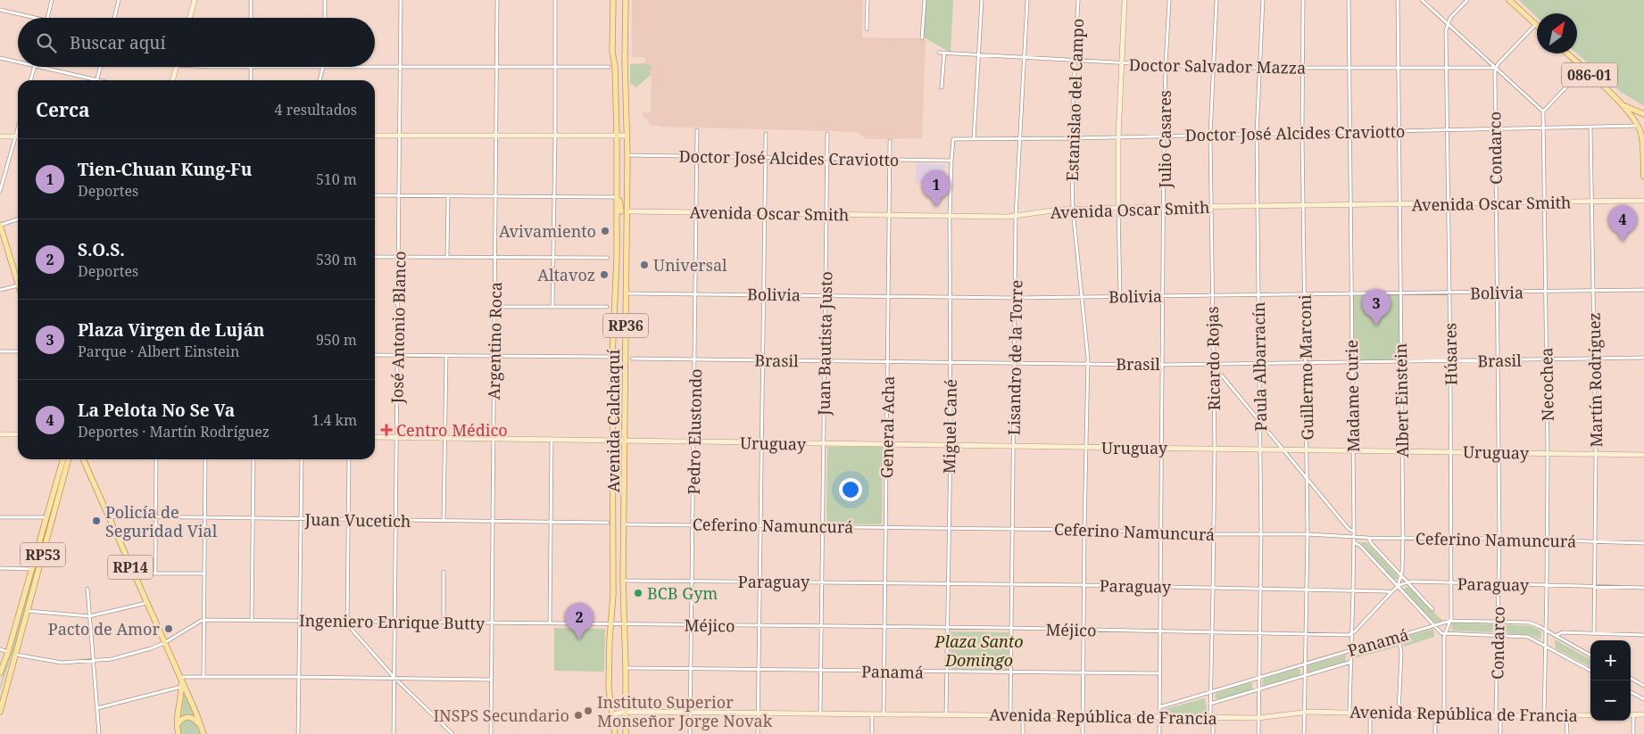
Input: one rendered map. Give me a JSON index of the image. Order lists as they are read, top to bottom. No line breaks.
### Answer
{"streets":{"main road":["086-01","Avenida Oscar Smith","RP36","Avenida Calchaquí","Uruguay","RP53","RP14","Avenida República de Francia"],"street":["Doctor Salvador Mazza","Estanislao del Campo","Doctor José Alcides Craviotto","Julio Casares","Condarco","Bolivia","José Antonio Blanco","Argentino Roca","Juan Bautista Justo","Húsares","Lisandro de la Torre","Ricardo Rojas","Brasil","Paula Albarracín","Guillermo Marconi","Martín Rodríguez","Necochea","Madame Curie","Albert Einstein","Miguel Cané","General Acha","Pedro Elustondo","Juan Vucetich","Ceferino Namuncurá","Paraguay","Ingeniero Enrique Butty","Méjico","Panamá"]},"crossings":[["Doctor Salvador Mazza","Estanislao del Campo"],["Doctor Salvador Mazza","Julio Casares"],["Doctor Salvador Mazza","Condarco"],["Doctor Salvador Mazza","Húsares"],["Doctor Salvador Mazza","Lisandro de la Torre"],["Doctor Salvador Mazza","Ricardo Rojas"],["Doctor Salvador Mazza","Paula Albarracín"],["Doctor Salvador Mazza","Guillermo Marconi"],["Doctor Salvador Mazza","Madame Curie"],["Doctor Salvador Mazza","Albert Einstein"],["086-01","Doctor José Alcides Craviotto"],["Estanislao del Campo","Doctor José Alcides Craviotto"],["Estanislao del Campo","Avenida Oscar Smith"],["Estanislao del Campo","Bolivia"],["Estanislao del Campo","Brasil"],["Estanislao del Campo","Uruguay"],["Estanislao del Campo","Ceferino Namuncurá"],["Estanislao del Campo","Paraguay"],["Estanislao del Campo","Méjico"],["Estanislao del Campo","Panamá"],["Estanislao del Campo","Avenida República de Francia"],["Doctor José Alcides Craviotto","Julio Casares"],["Doctor José Alcides Craviotto","Condarco"],["Doctor José Alcides Craviotto","Juan Bautista Justo"],["Doctor José Alcides Craviotto","Húsares"],["Doctor José Alcides Craviotto","Lisandro de la Torre"],["Doctor José Alcides Craviotto","Ricardo Rojas"],["Doctor José Alcides Craviotto","Paula Albarracín"],["Doctor José Alcides Craviotto","Guillermo Marconi"],["Doctor José Alcides Craviotto","Martín Rodríguez"],["Doctor José Alcides Craviotto","Necochea"],["Doctor José Alcides Craviotto","Madame Curie"],["Doctor José Alcides Craviotto","Albert Einstein"],["Doctor José Alcides Craviotto","Avenida Calchaquí"],["Doctor José Alcides Craviotto","Miguel Cané"],["Doctor José Alcides Craviotto","General Acha"],["Doctor José Alcides Craviotto","Pedro Elustondo"],["Julio Casares","Avenida Oscar Smith"],["Julio Casares","Bolivia"],["Julio Casares","Brasil"],["Julio Casares","Uruguay"],["Julio Casares","Ceferino Namuncurá"],["Julio Casares","Paraguay"],["Julio Casares","Méjico"],["Julio Casares","Panamá"],["Julio Casares","Avenida República de Francia"],["Condarco","Avenida Oscar Smith"],["Condarco","Bolivia"],["Condarco","Brasil"],["Condarco","Uruguay"],["Condarco","Ceferino Namuncurá"],["Condarco","Paraguay"],["Condarco","Panamá"],["Condarco","Avenida República de Francia"],["Avenida Oscar Smith","Juan Bautista Justo"],["Avenida Oscar Smith","Húsares"],["Avenida Oscar Smith","Lisandro de la Torre"],["Avenida Oscar Smith","Ricardo Rojas"],["Avenida Oscar Smith","Paula Albarracín"],["Avenida Oscar Smith","Guillermo Marconi"],["Avenida Oscar Smith","Martín Rodríguez"],["Avenida Oscar Smith","Necochea"],["Avenida Oscar Smith","Madame Curie"],["Avenida Oscar Smith","Albert Einstein"],["Avenida Oscar Smith","Avenida Calchaquí"],["Avenida Oscar Smith","Miguel Cané"],["Avenida Oscar Smith","General Acha"],["Avenida Oscar Smith","Pedro Elustondo"],["Bolivia","Juan Bautista Justo"],["Bolivia","Húsares"],["Bolivia","Lisandro de la Torre"],["Bolivia","Ricardo Rojas"],["Bolivia","Paula Albarracín"],["Bolivia","Guillermo Marconi"],["Bolivia","Martín Rodríguez"],["Bolivia","Necochea"],["Bolivia","Madame Curie"],["Bolivia","Albert Einstein"],["Bolivia","Avenida Calchaquí"],["Bolivia","Miguel Cané"],["Bolivia","General Acha"],["Bolivia","Pedro Elustondo"],["José Antonio Blanco","Uruguay"],["José Antonio Blanco","Juan Vucetich"],["José Antonio Blanco","Ingeniero Enrique Butty"],["Argentino Roca","Uruguay"],["Argentino Roca","Juan Vucetich"],["Argentino Roca","Ingeniero Enrique Butty"],["Juan Bautista Justo","Brasil"],["Juan Bautista Justo","Uruguay"],["Juan Bautista Justo","Ceferino Namuncurá"],["Juan Bautista Justo","Paraguay"],["Juan Bautista Justo","Méjico"],["Juan Bautista Justo","Panamá"],["Juan Bautista Justo","Avenida República de Francia"],["Húsares","Brasil"],["Húsares","Uruguay"],["Húsares","Ceferino Namuncurá"],["Húsares","Paraguay"],["Húsares","Panamá"],["Húsares","Avenida República de Francia"],["Lisandro de la Torre","Brasil"],["Lisandro de la Torre","Uruguay"],["Lisandro de la Torre","Ceferino Namuncurá"],["Lisandro de la Torre","Paraguay"],["Lisandro de la Torre","Méjico"],["Lisandro de la Torre","Panamá"],["Lisandro de la Torre","Avenida República de Francia"],["Ricardo Rojas","Brasil"],["Ricardo Rojas","Uruguay"],["Ricardo Rojas","Ceferino Namuncurá"],["Ricardo Rojas","Paraguay"],["Ricardo Rojas","Méjico"],["Ricardo Rojas","Panamá"],["Ricardo Rojas","Avenida República de Francia"],["Brasil","Paula Albarracín"],["Brasil","Guillermo Marconi"],["Brasil","Martín Rodríguez"],["Brasil","Necochea"],["Brasil","Madame Curie"],["Brasil","Albert Einstein"],["Brasil","Miguel Cané"],["Brasil","General Acha"],["Brasil","Pedro Elustondo"],["Paula Albarracín","Uruguay"],["Paula Albarracín","Ceferino Namuncurá"],["Paula Albarracín","Paraguay"],["Paula Albarracín","Méjico"],["Paula Albarracín","Panamá"],["Paula Albarracín","Avenida República de Francia"],["Guillermo Marconi","Uruguay"],["Guillermo Marconi","Ceferino Namuncurá"],["Guillermo Marconi","Paraguay"],["Guillermo Marconi","Méjico"],["Guillermo Marconi","Panamá"],["Guillermo Marconi","Avenida República de Francia"],["Martín Rodríguez","Uruguay"],["Martín Rodríguez","Ceferino Namuncurá"],["Martín Rodríguez","Paraguay"],["Necochea","Uruguay"],["Necochea","Ceferino Namuncurá"],["Necochea","Paraguay"],["Necochea","Panamá"],["Necochea","Avenida República de Francia"],["Madame Curie","Uruguay"],["Madame Curie","Ceferino Namuncurá"],["Madame Curie","Paraguay"],["Madame Curie","Méjico"],["Madame Curie","Panamá"],["Madame Curie","Avenida República de Francia"],["Albert Einstein","Uruguay"],["Albert Einstein","Ceferino Namuncurá"],["Albert Einstein","Paraguay"],["Avenida Calchaquí","Uruguay"],["Avenida Calchaquí","Ceferino Namuncurá"],["Avenida Calchaquí","Paraguay"],["Avenida Calchaquí","Ingeniero Enrique Butty"],["Avenida Calchaquí","Méjico"],["Avenida Calchaquí","Panamá"],["Avenida Calchaquí","Avenida República de Francia"],["Miguel Cané","Uruguay"],["Miguel Cané","Ceferino Namuncurá"],["Miguel Cané","Paraguay"],["Miguel Cané","Méjico"],["Miguel Cané","Panamá"],["Miguel Cané","Avenida República de Francia"],["General Acha","Uruguay"],["General Acha","Ceferino Namuncurá"],["General Acha","Paraguay"],["General Acha","Méjico"],["General Acha","Panamá"],["General Acha","Avenida República de Francia"],["Pedro Elustondo","Uruguay"],["Pedro Elustondo","Ceferino Namuncurá"],["Pedro Elustondo","Paraguay"],["Pedro Elustondo","Méjico"],["Pedro Elustondo","Panamá"],["Pedro Elustondo","Avenida República de Francia"],["Juan Vucetich","RP14"],["Ingeniero Enrique Butty","Méjico"]],"parks":["Plaza Santo Domingo"],"places":{"other":["Avivamiento","Universal","Altavoz","Policía de Seguridad Vial","BCB Gym","Pacto de Amor","Instituto Superior Monseñor Jorge Novak","INSPS Secundario"],"health":["Centro Médico"]},"north":"top right","page":{"search":"Buscar aquí","heading":["Cerca","4 resultados"],"list":[{"mark":"1","name":"Tien-Chuan Kung-Fu","note":"Deportes","value":"510 m"},{"mark":"2","name":"S.O.S.","note":"Deportes","value":"530 m"},{"mark":"3","name":"Plaza Virgen de Luján","note":"Parque · Albert Einstein","value":"950 m"},{"mark":"4","name":"La Pelota No Se Va","note":"Deportes · Martín Rodríguez","value":"1.4 km"}],"pins":["1","4","3","2"],"map_buttons":["+","−"]}}
